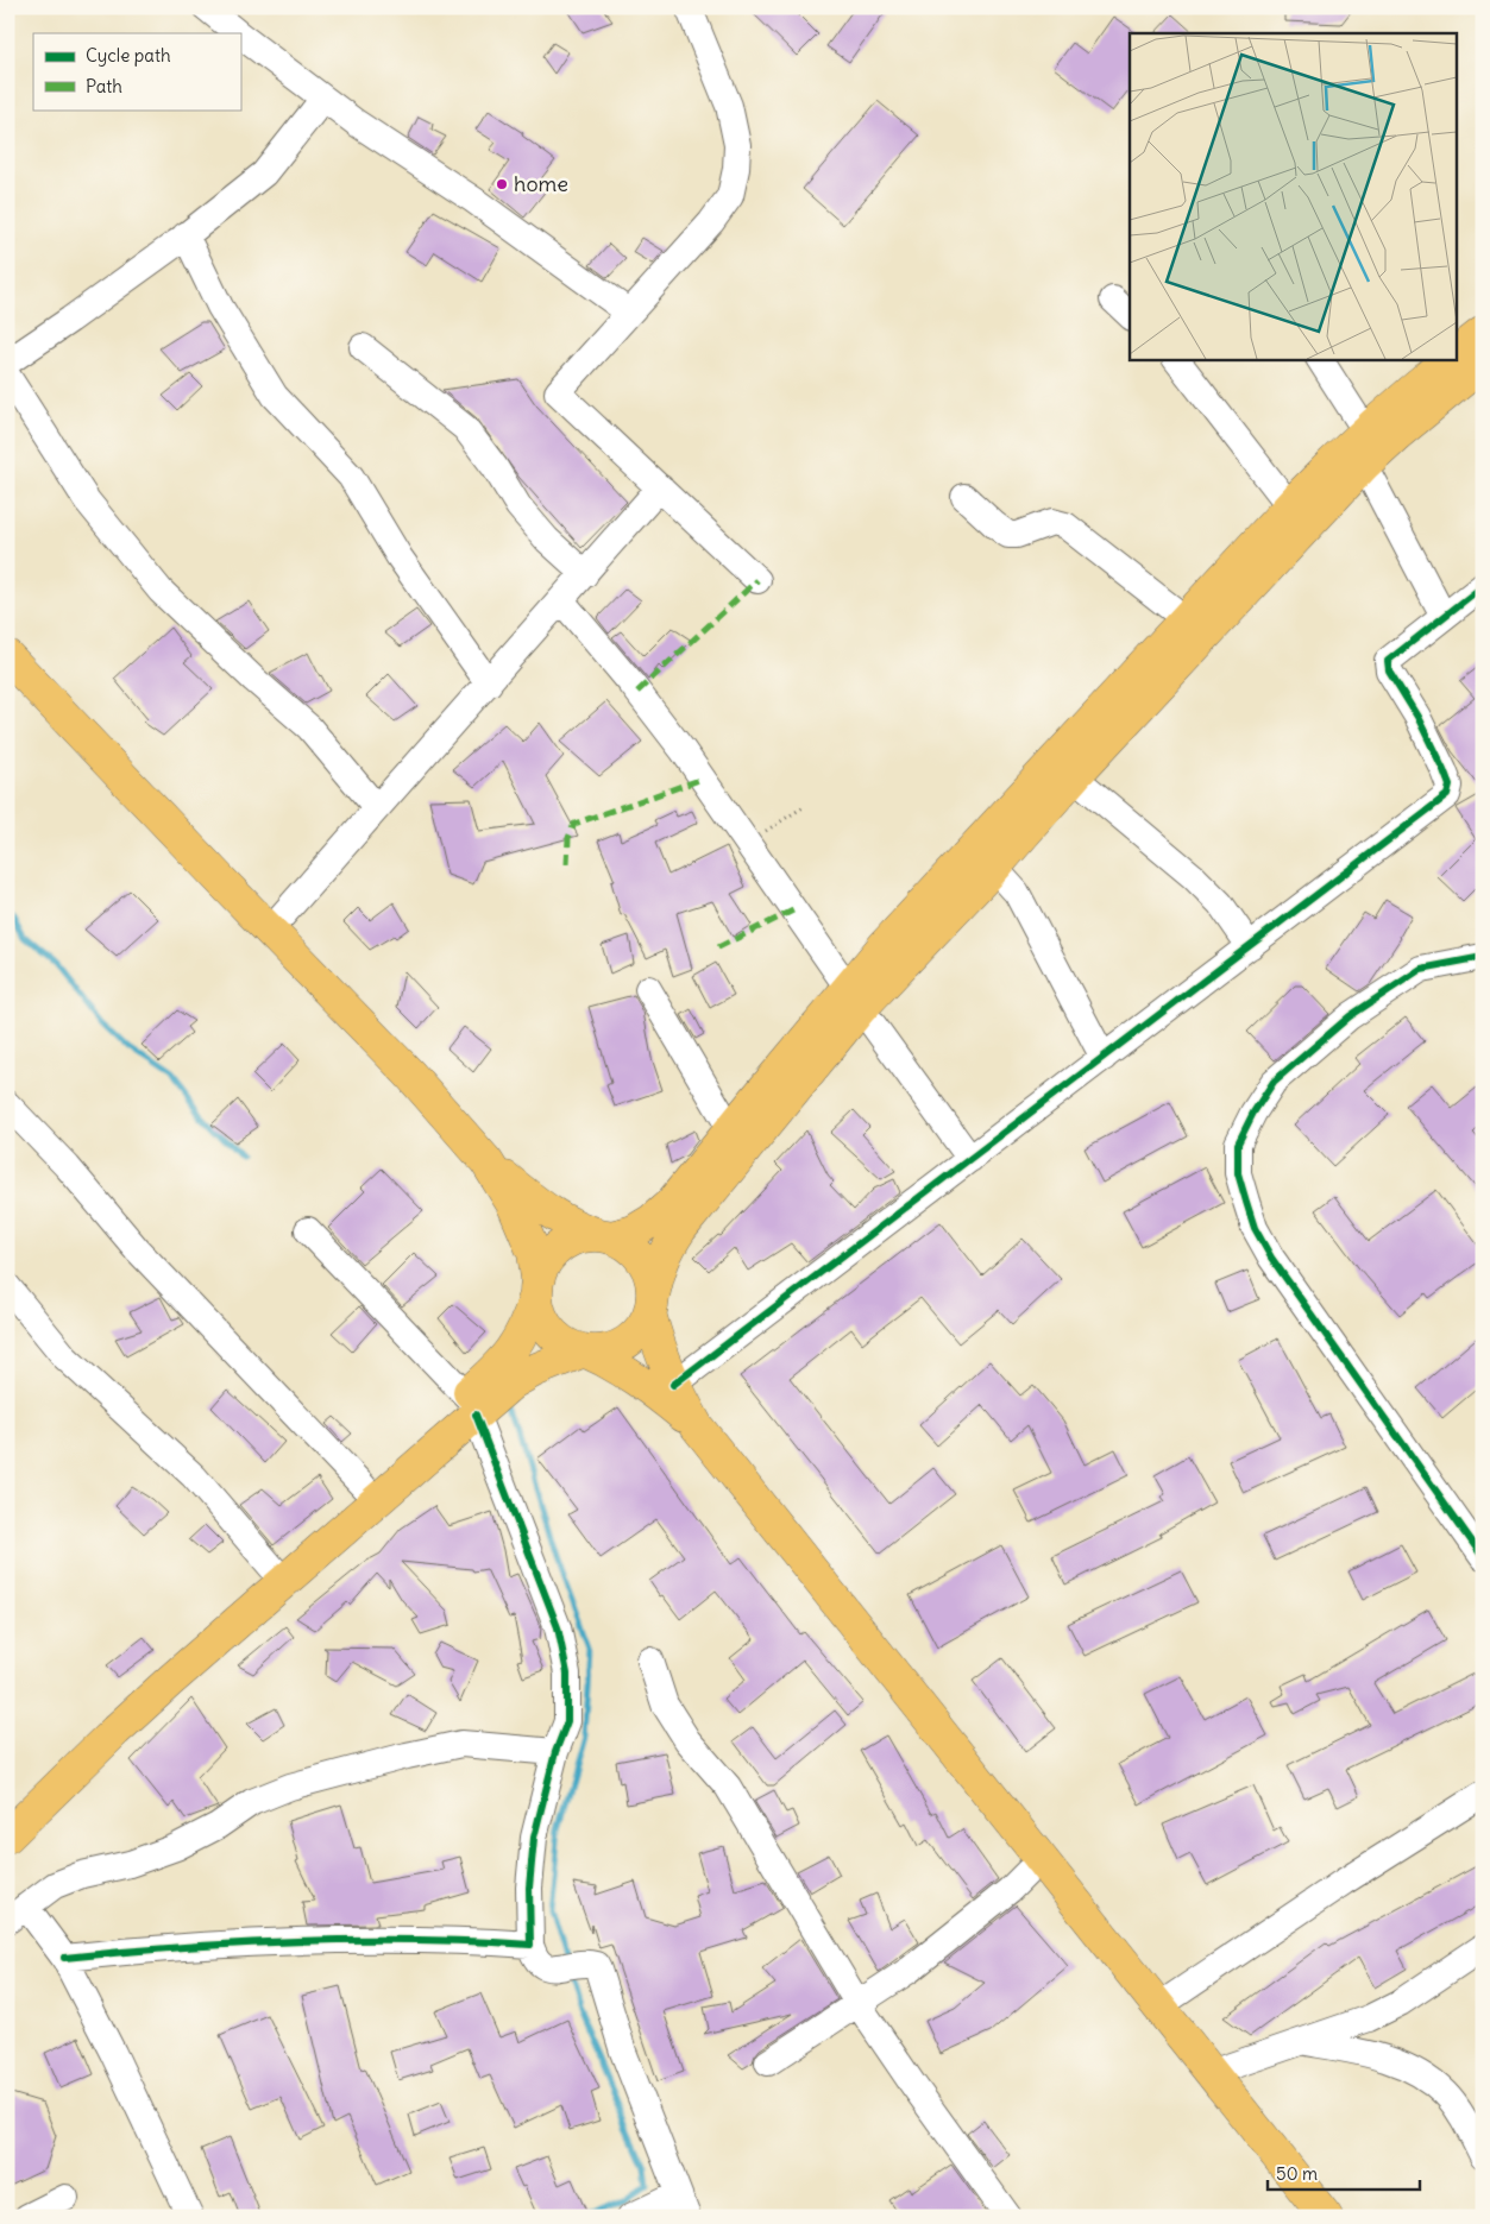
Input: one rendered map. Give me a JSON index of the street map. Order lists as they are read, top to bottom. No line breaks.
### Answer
{"places":["home"],"legend":["Cycle path","Path"],"scale_bar":"50 m"}
